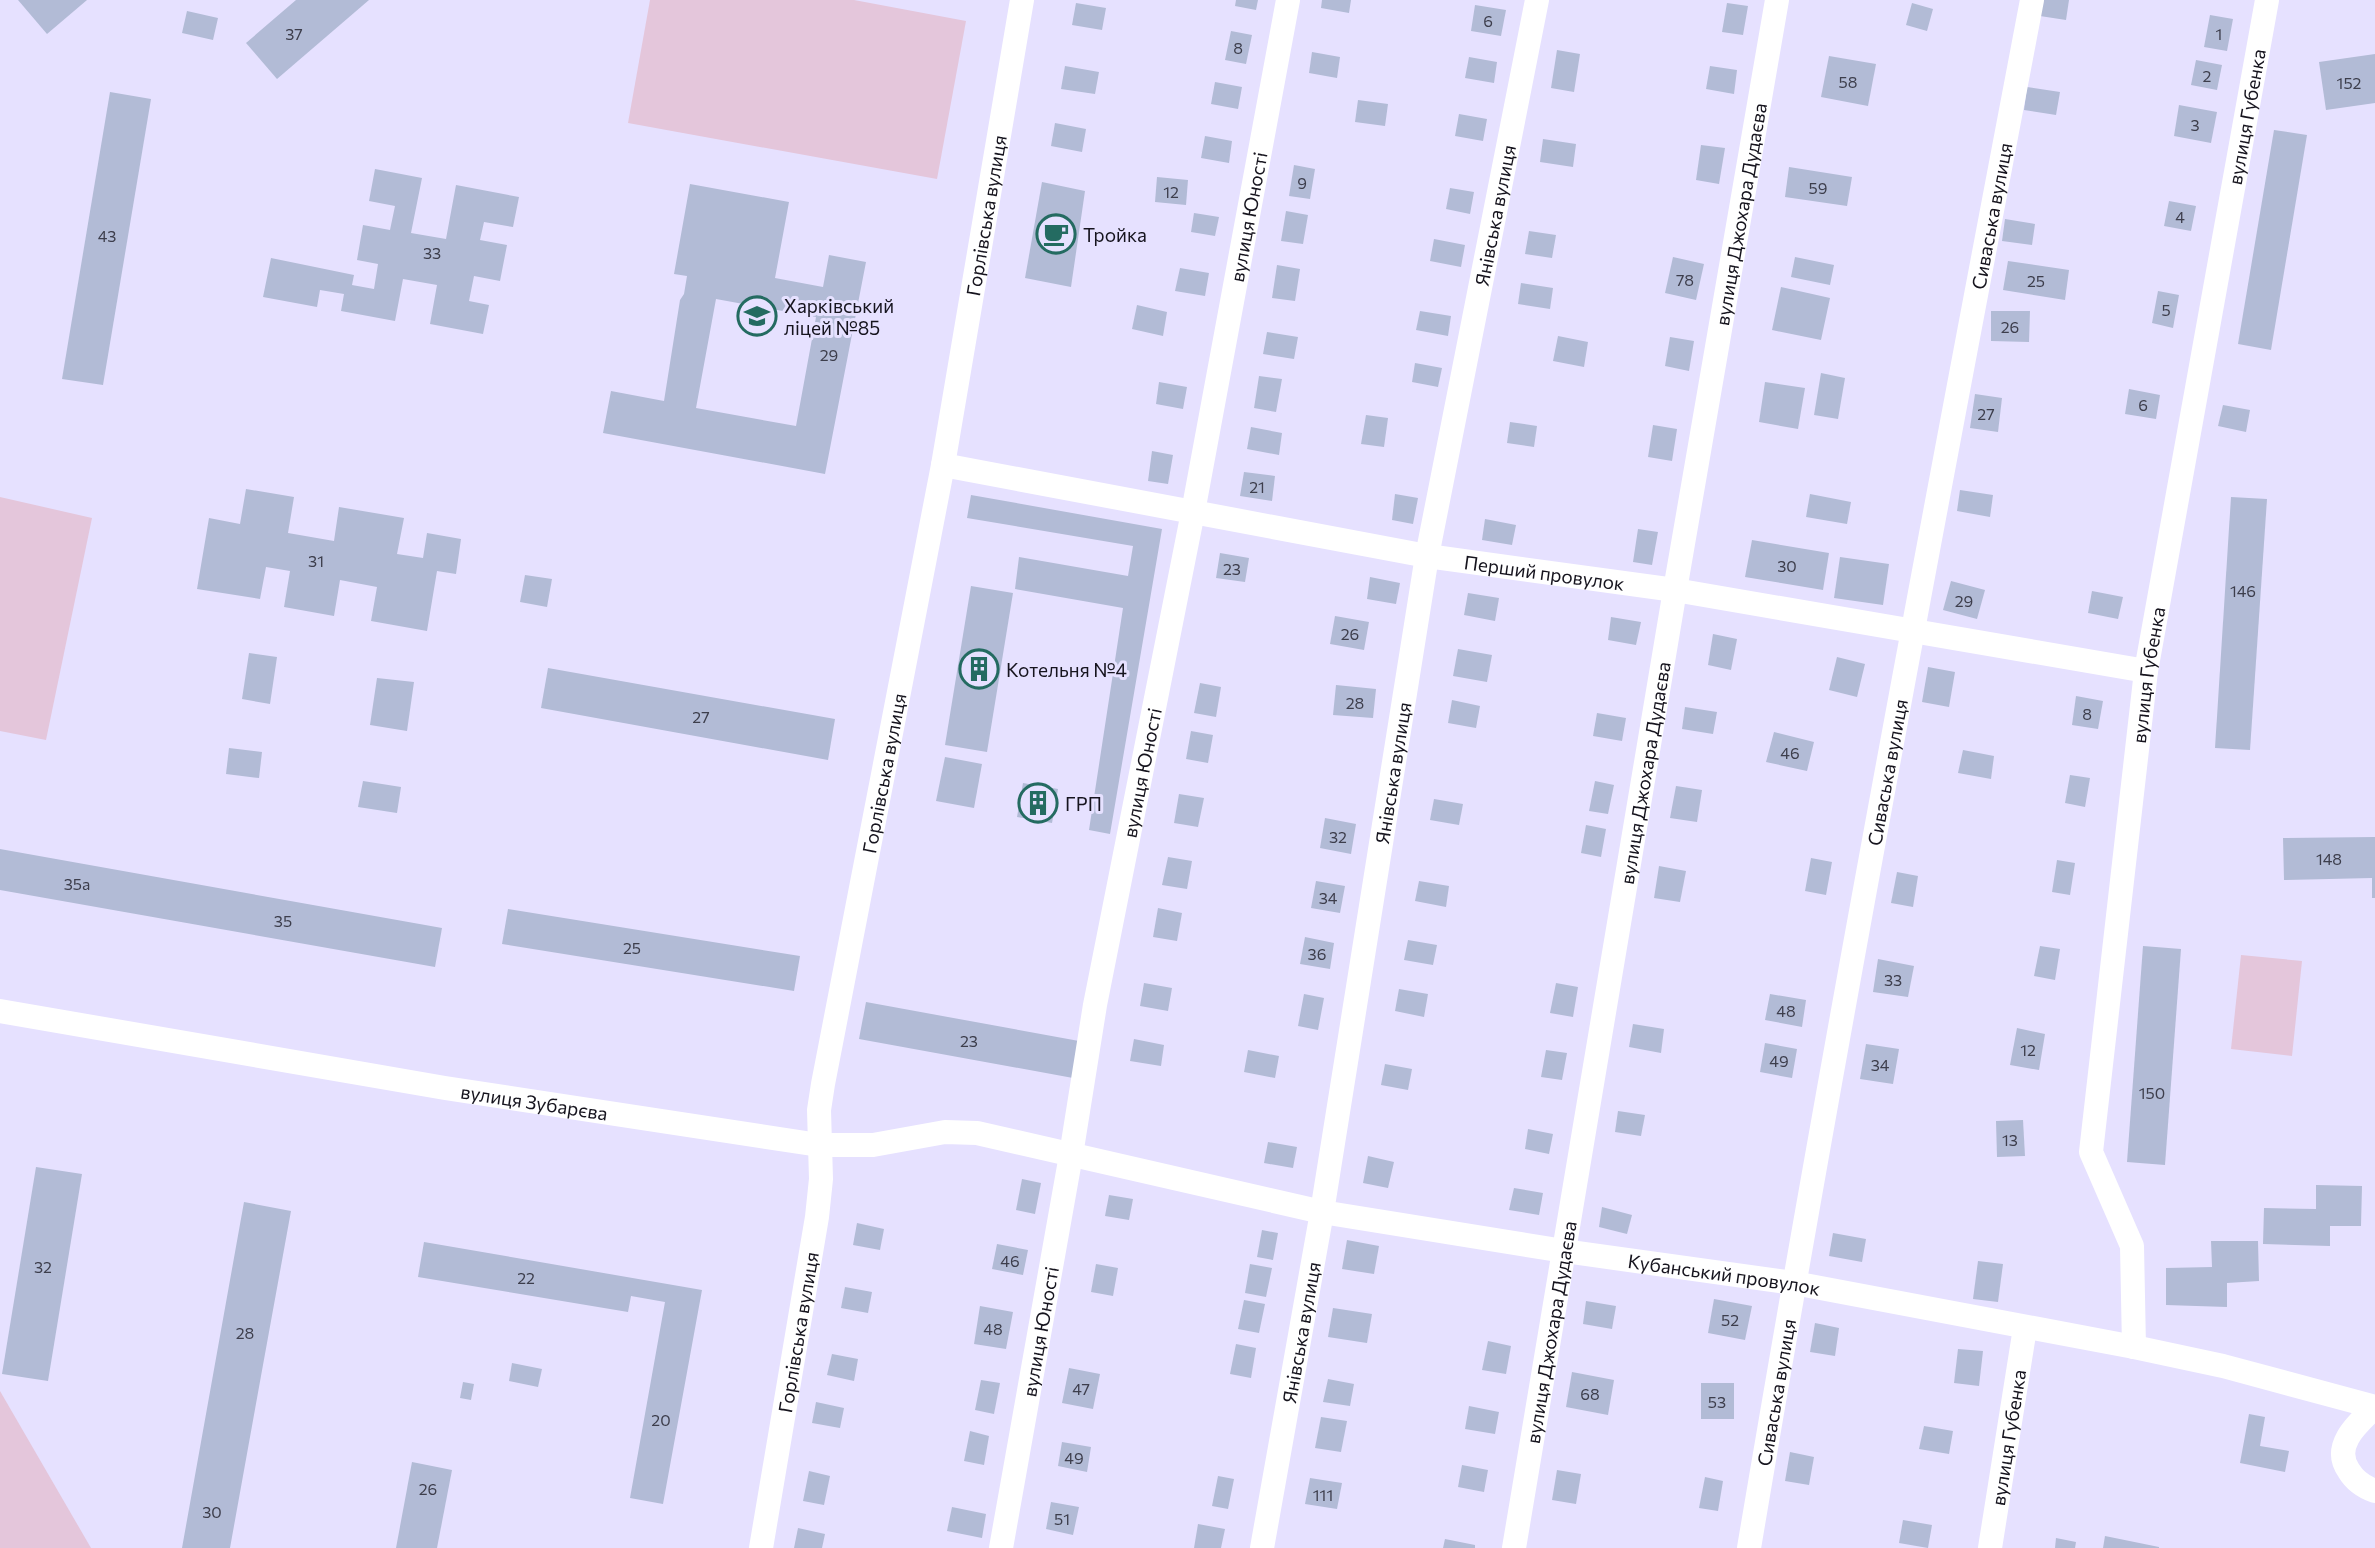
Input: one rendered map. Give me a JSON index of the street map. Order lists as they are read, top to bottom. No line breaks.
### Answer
{"streets":{"street":["вулиця Губенка","Янівська вулиця","вулиця Джохара Дудаєва","Горлівська вулиця","Сиваська вулиця","вулиця Юності","Перший провулок","вулиця Зубарєва","Кубанський провулок"]},"crossings":[["вулиця Губенка","Перший провулок"],["вулиця Губенка","Кубанський провулок"],["Янівська вулиця","Перший провулок"],["Янівська вулиця","Кубанський провулок"],["вулиця Джохара Дудаєва","Перший провулок"],["вулиця Джохара Дудаєва","Кубанський провулок"],["Горлівська вулиця","Перший провулок"],["Горлівська вулиця","вулиця Зубарєва"],["Сиваська вулиця","Перший провулок"],["Сиваська вулиця","Кубанський провулок"],["вулиця Юності","Перший провулок"],["вулиця Юності","вулиця Зубарєва"],["вулиця Юності","Кубанський провулок"],["вулиця Зубарєва","Кубанський провулок"]],"places":{"cafe":["Тройка"],"school or university":["Харківський ліцей №85"],"building":["Котельня №4","ГРП"]},"house_numbers":["6","37","1","8","2","58","152","3","9","59","12","4","43","33","78","25","5","26","29","6","27","21","31","30","23","146","29","26","28","8","27","46","32","148","35а","34","35","25","36","33","48","23","12","49","34","150","13","46","32","22","52","48","28","47","68","53","20","49","26","111","30","51"]}
